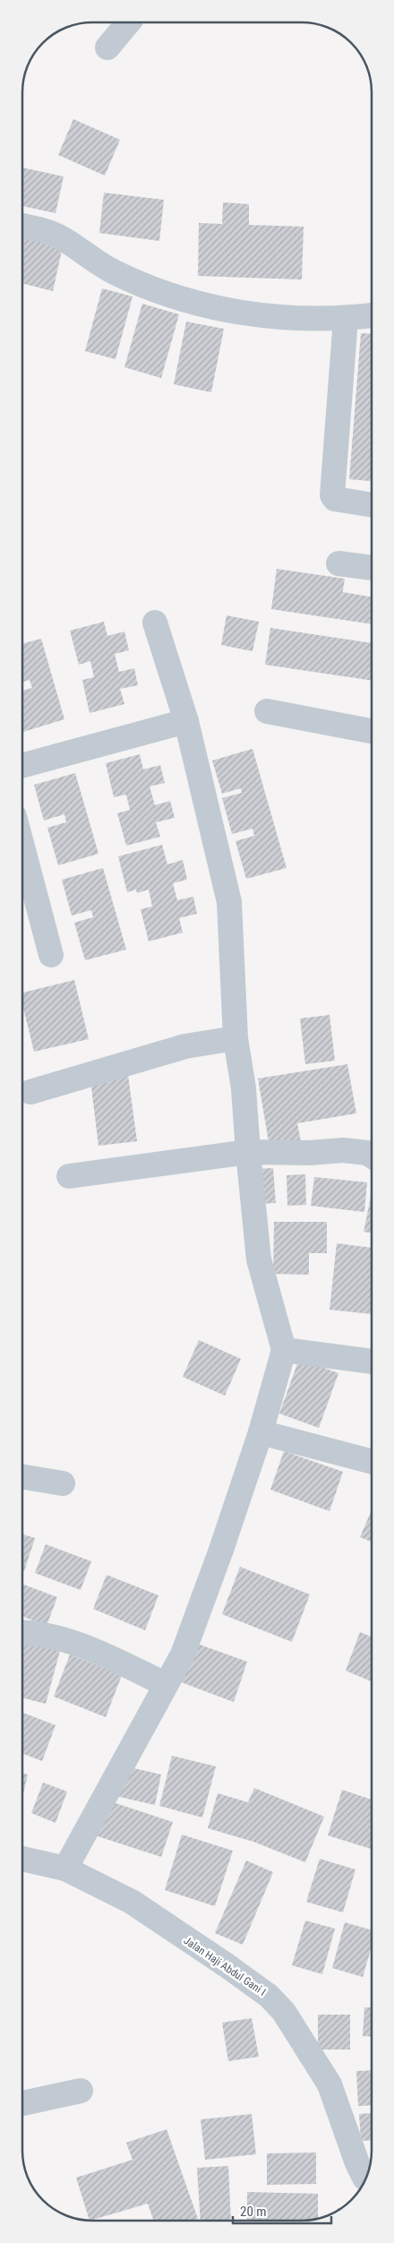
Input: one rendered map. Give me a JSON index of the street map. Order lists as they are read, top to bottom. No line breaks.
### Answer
{"streets":{"street":["Jalan Haji Abdul Gani I"]},"scale_bar":"20 m"}
